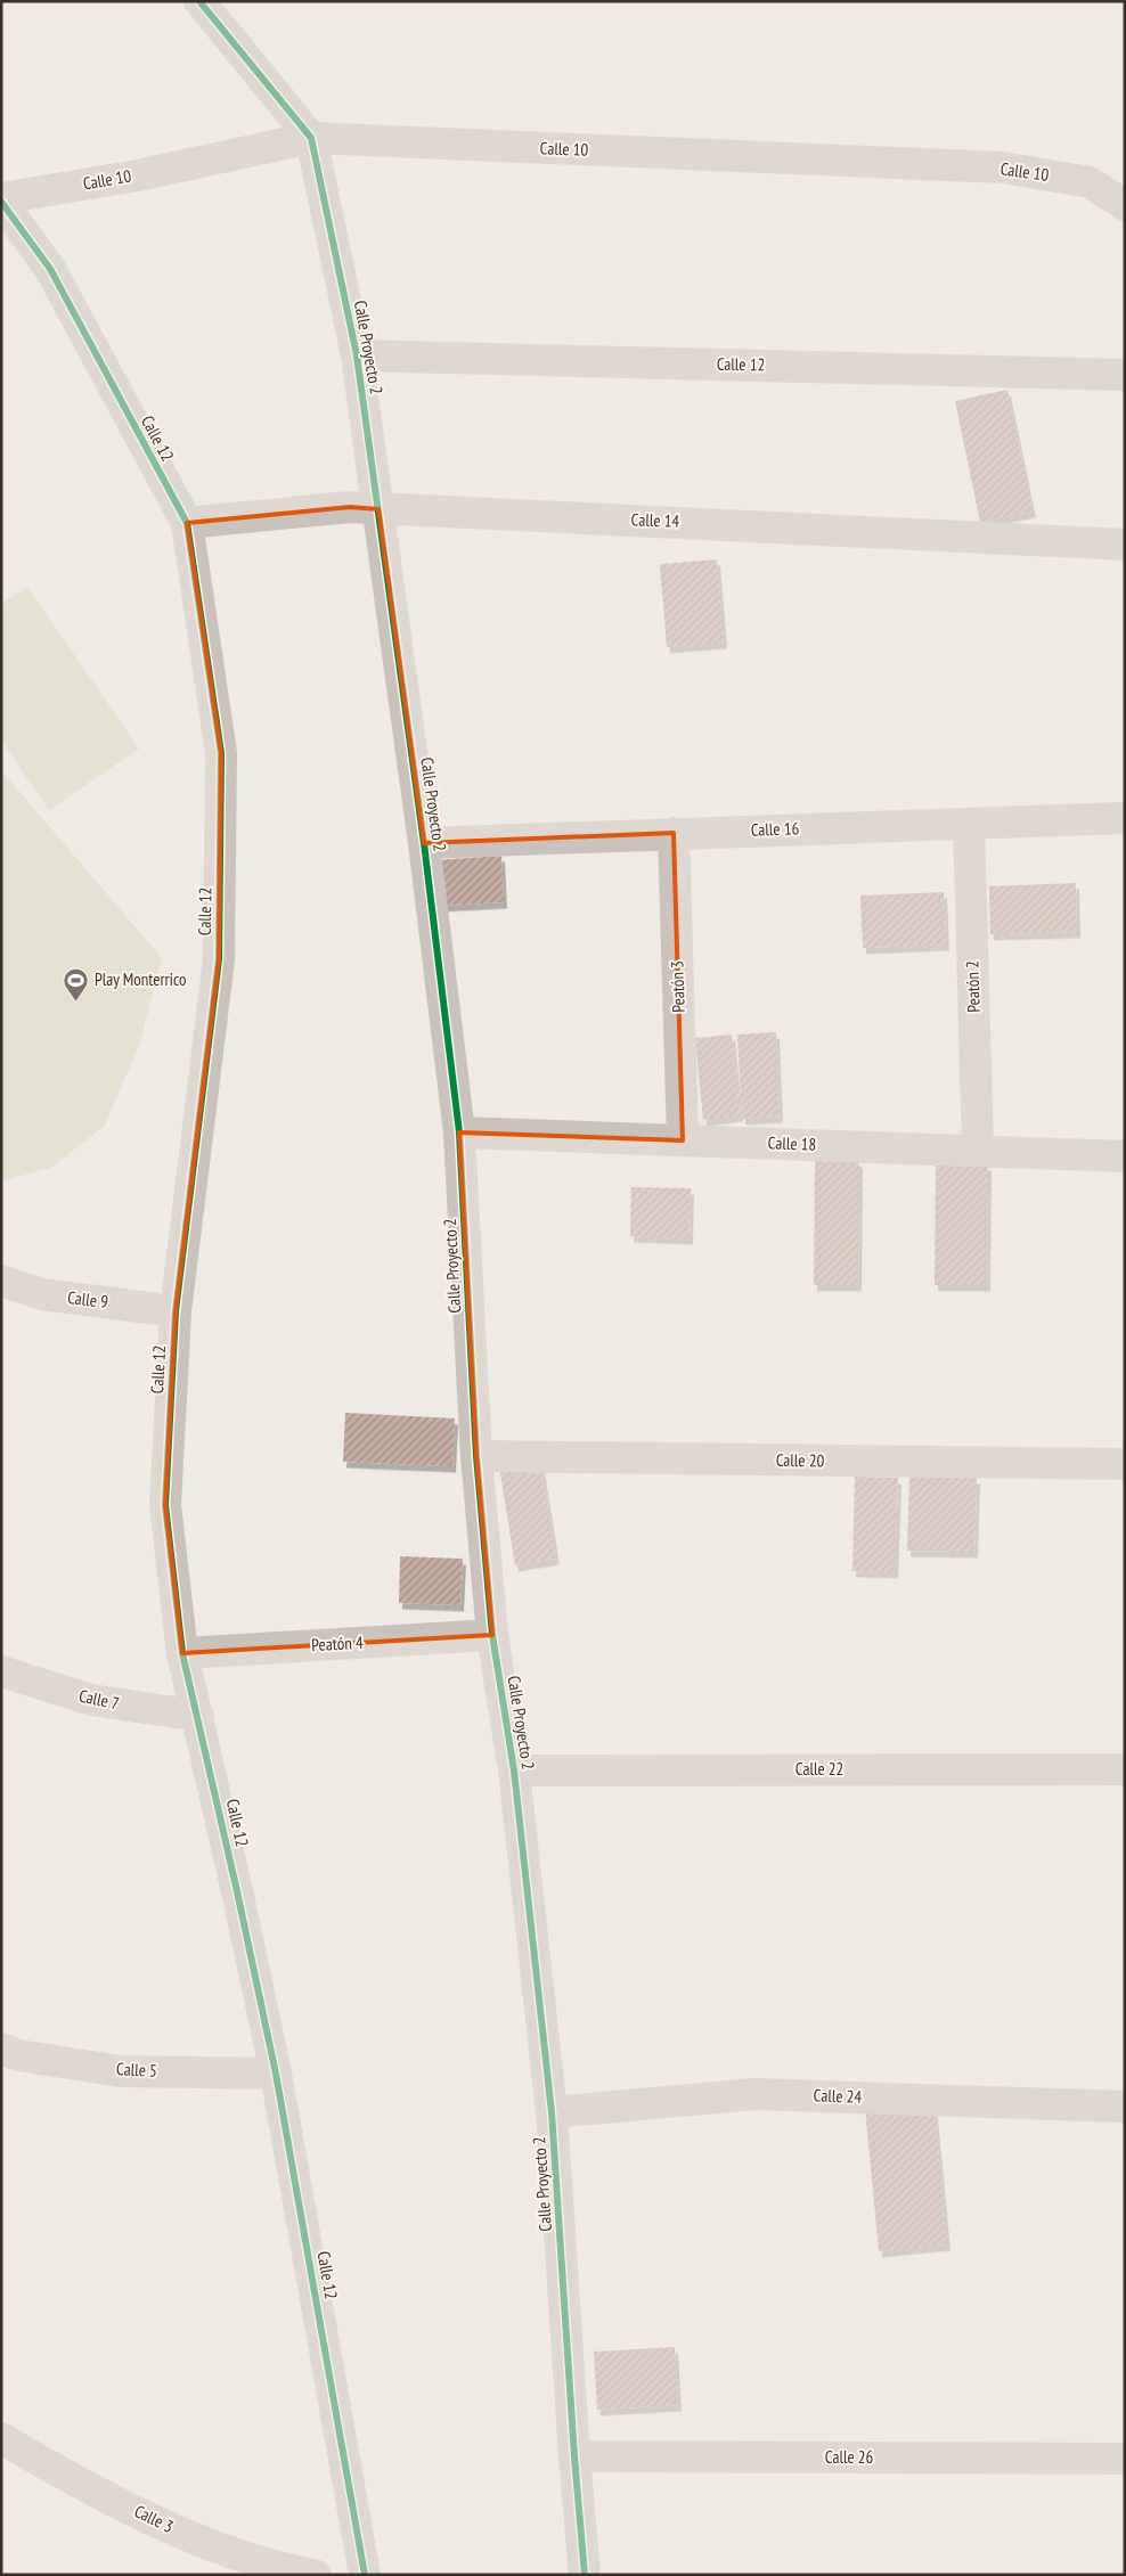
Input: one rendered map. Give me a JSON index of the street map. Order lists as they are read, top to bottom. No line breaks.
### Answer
{"streets":{"street":["Calle 10","Calle Proyecto 2","Calle 12","Calle 14","Calle 16","Peatón 3","Peatón 2","Calle 18","Calle 9","Calle 20","Peatón 4","Calle 7","Calle 22","Calle 5","Calle 24","Calle 26","Calle 3"]},"crossings":[["Calle 10","Calle Proyecto 2"],["Calle 10","Calle 12"],["Calle Proyecto 2","Calle 12"],["Calle Proyecto 2","Calle 14"],["Calle Proyecto 2","Calle 16"],["Calle Proyecto 2","Calle 18"],["Calle Proyecto 2","Calle 20"],["Calle Proyecto 2","Peatón 4"],["Calle Proyecto 2","Calle 22"],["Calle Proyecto 2","Calle 24"],["Calle Proyecto 2","Calle 26"],["Calle 12","Calle 14"],["Calle 12","Calle 9"],["Calle 12","Peatón 4"],["Calle 12","Calle 7"],["Calle 12","Calle 5"],["Calle 16","Peatón 3"],["Calle 16","Peatón 2"],["Peatón 3","Calle 18"],["Peatón 2","Calle 18"]],"places":{"sports":["Play Monterrico"]}}
